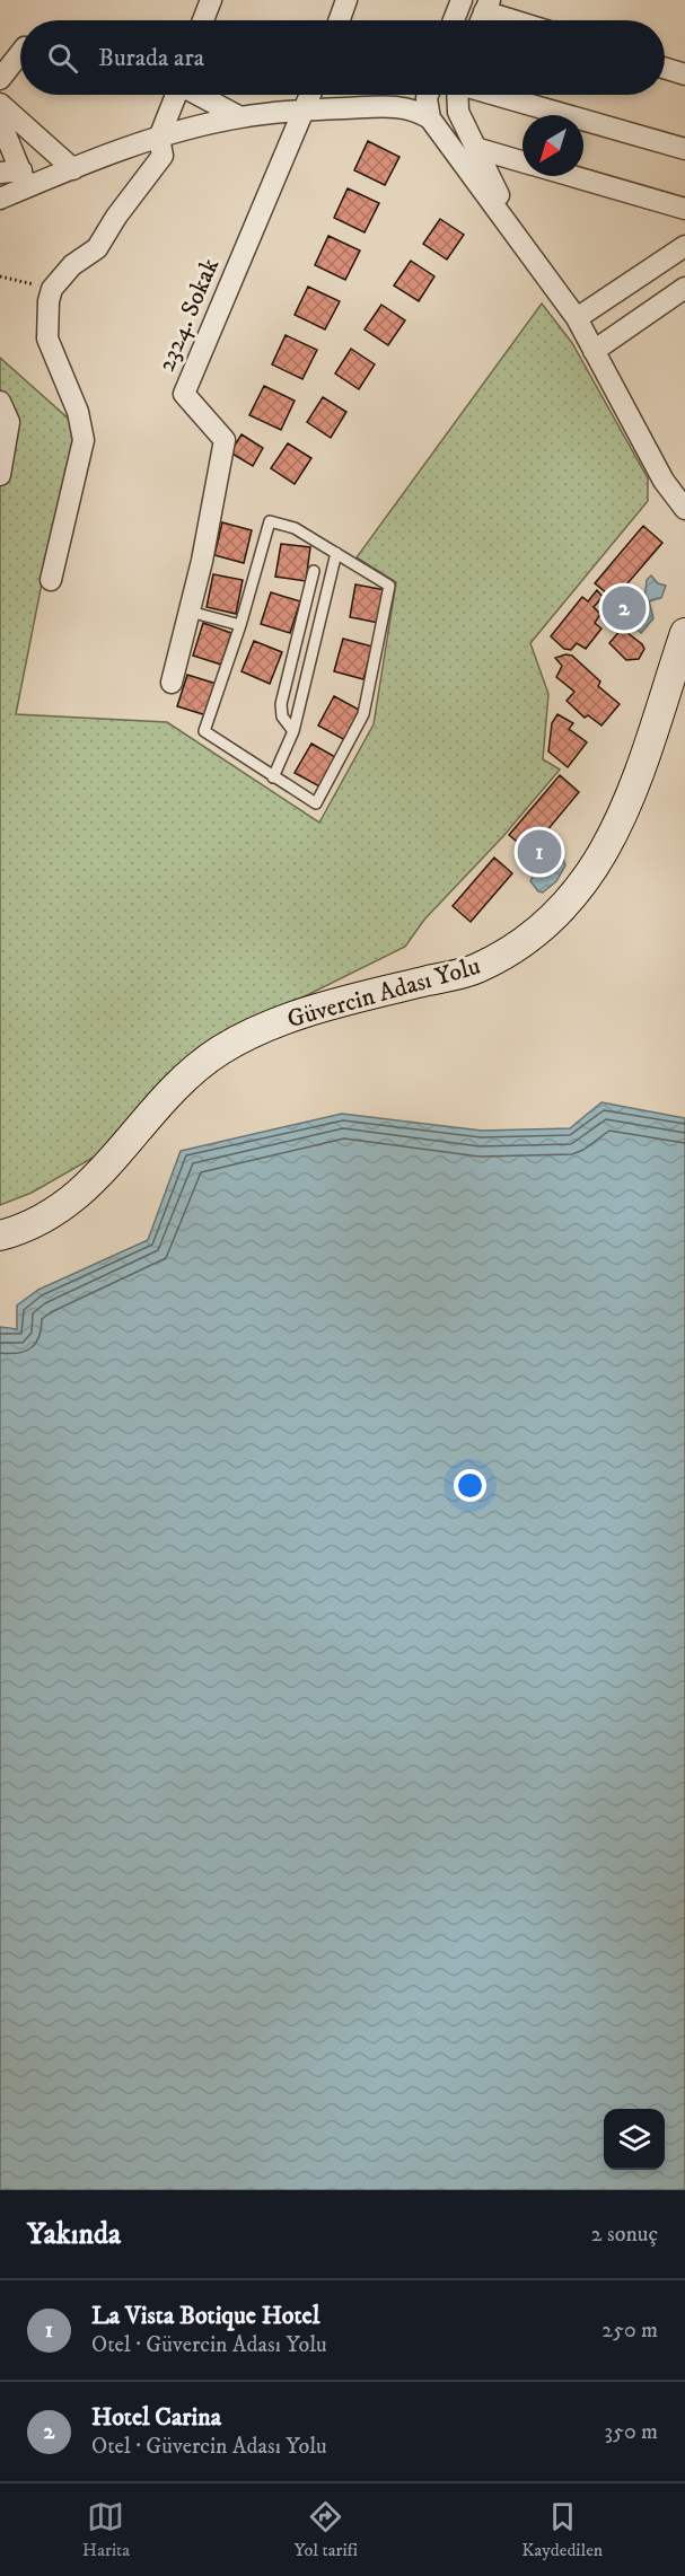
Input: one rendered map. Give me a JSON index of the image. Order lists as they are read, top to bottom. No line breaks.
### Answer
{"streets":{"main road":["Güvercin Adası Yolu"],"street":["2324. Sokak"]},"north":"bottom left","page":{"search":"Burada ara","pins":["2","1"],"heading":["Yakında","2 sonuç"],"list":[{"mark":"1","name":"La Vista Botique Hotel","note":"Otel · Güvercin Adası Yolu","value":"250 m"},{"mark":"2","name":"Hotel Carina","note":"Otel · Güvercin Adası Yolu","value":"350 m"}],"nav":["Harita","Yol tarifi","Kaydedilen"]}}
